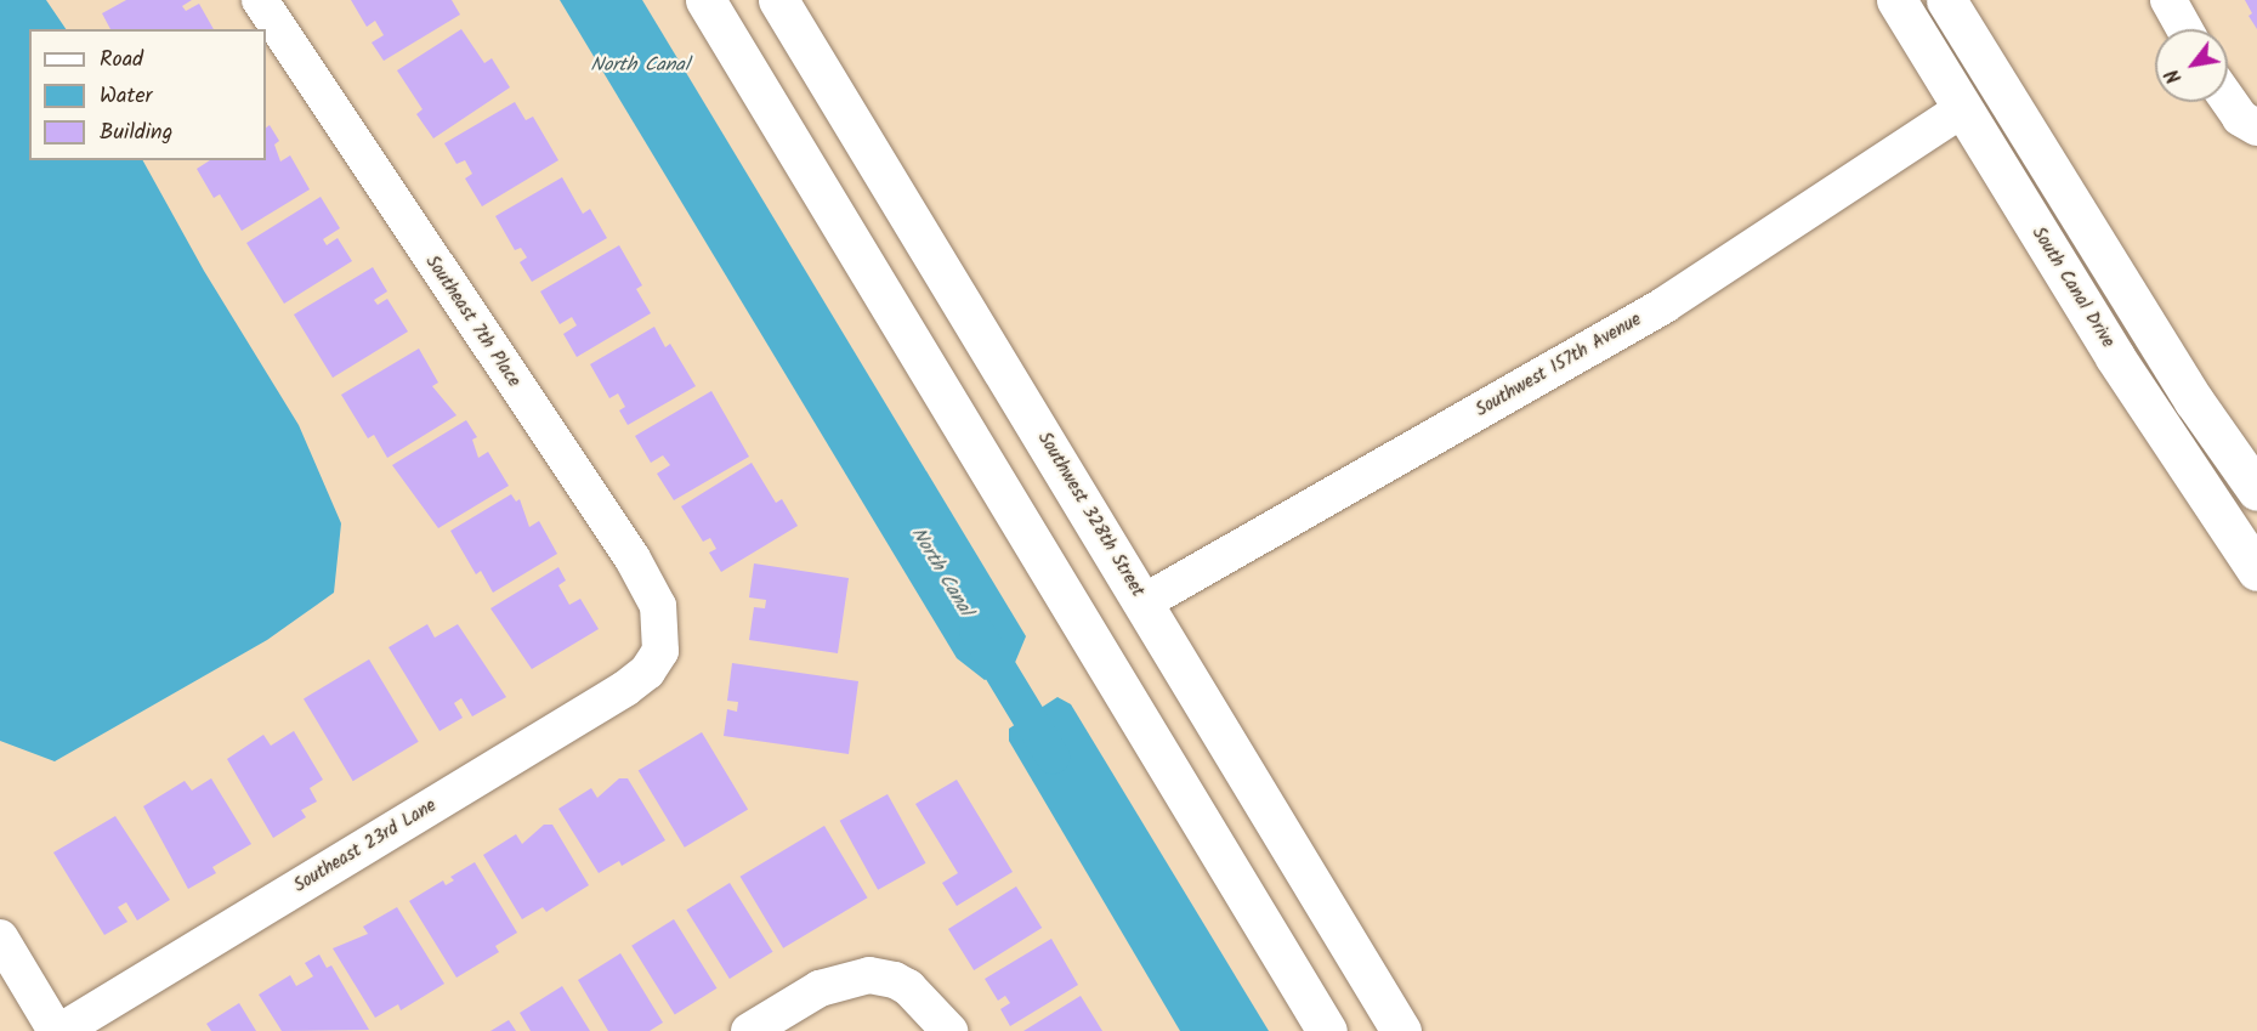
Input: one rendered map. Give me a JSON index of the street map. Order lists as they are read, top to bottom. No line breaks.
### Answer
{"streets":{"street":["South Canal Drive","Southeast 7th Place","Southwest 157th Avenue","Southwest 328th Street","Southeast 23rd Lane"]},"crossings":[["South Canal Drive","Southwest 157th Avenue"],["Southeast 7th Place","Southeast 23rd Lane"],["Southwest 157th Avenue","Southwest 328th Street"]],"water":["North Canal"],"legend":["Road","Water","Building"],"north":"bottom left"}
